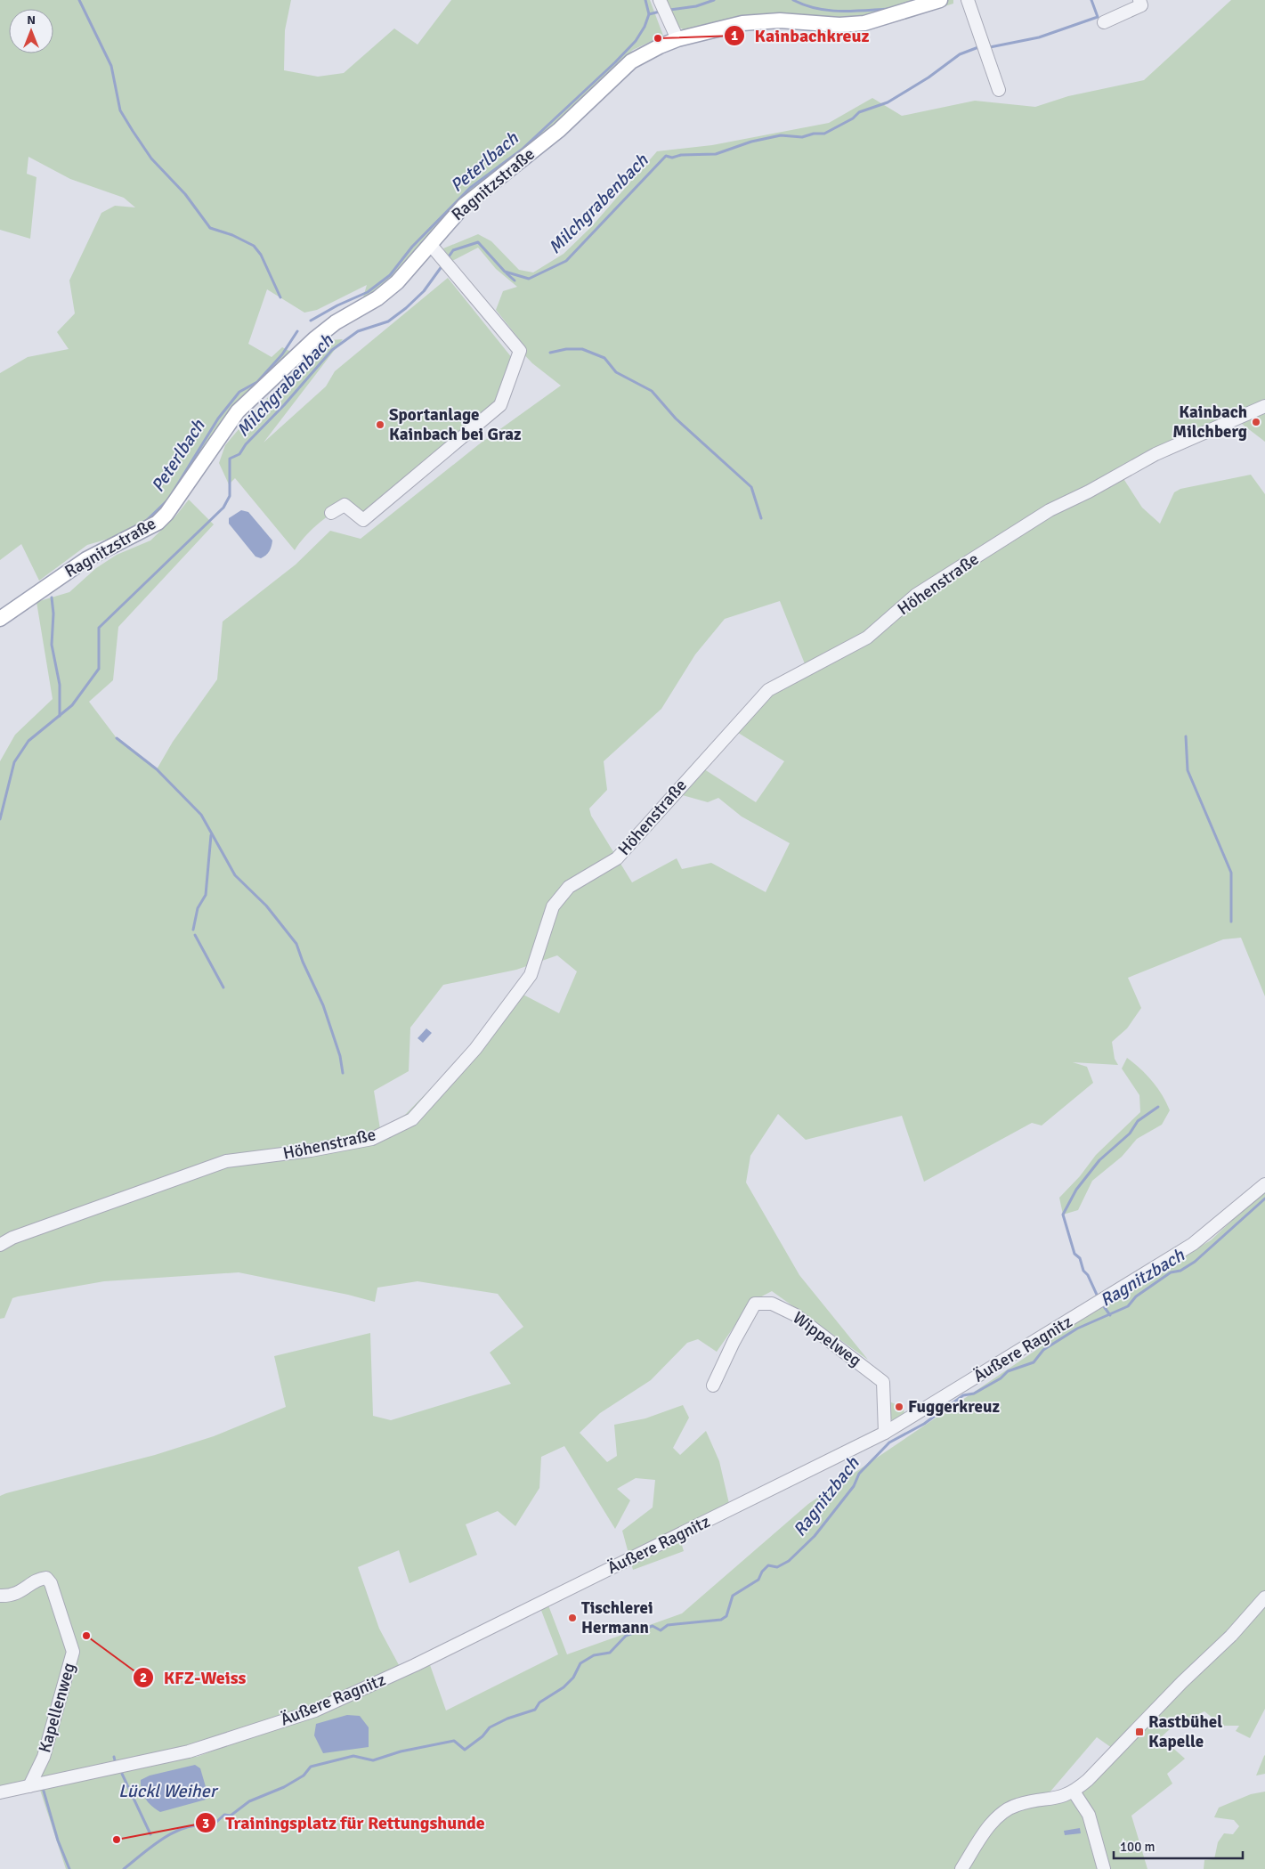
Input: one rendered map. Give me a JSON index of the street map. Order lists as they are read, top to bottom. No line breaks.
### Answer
{"streets":{"main road":["Ragnitzstraße"],"street":["Höhenstraße","Wippelweg","Äußere Ragnitz","Kapellenweg"]},"crossings":[["Wippelweg","Äußere Ragnitz"],["Äußere Ragnitz","Kapellenweg"]],"water":["Peterlbach","Milchgrabenbach","Ragnitzbach","Lückl Weiher"],"places":{"other":["Kainbachkreuz","Kainbach Milchberg","Sportanlage Kainbach bei Graz","Fuggerkreuz","Tischlerei Hermann","KFZ-Weiss","Trainingsplatz für Rettungshunde"],"transit":["Rastbühel Kapelle"]},"scale_bar":"100 m","north":"top"}
